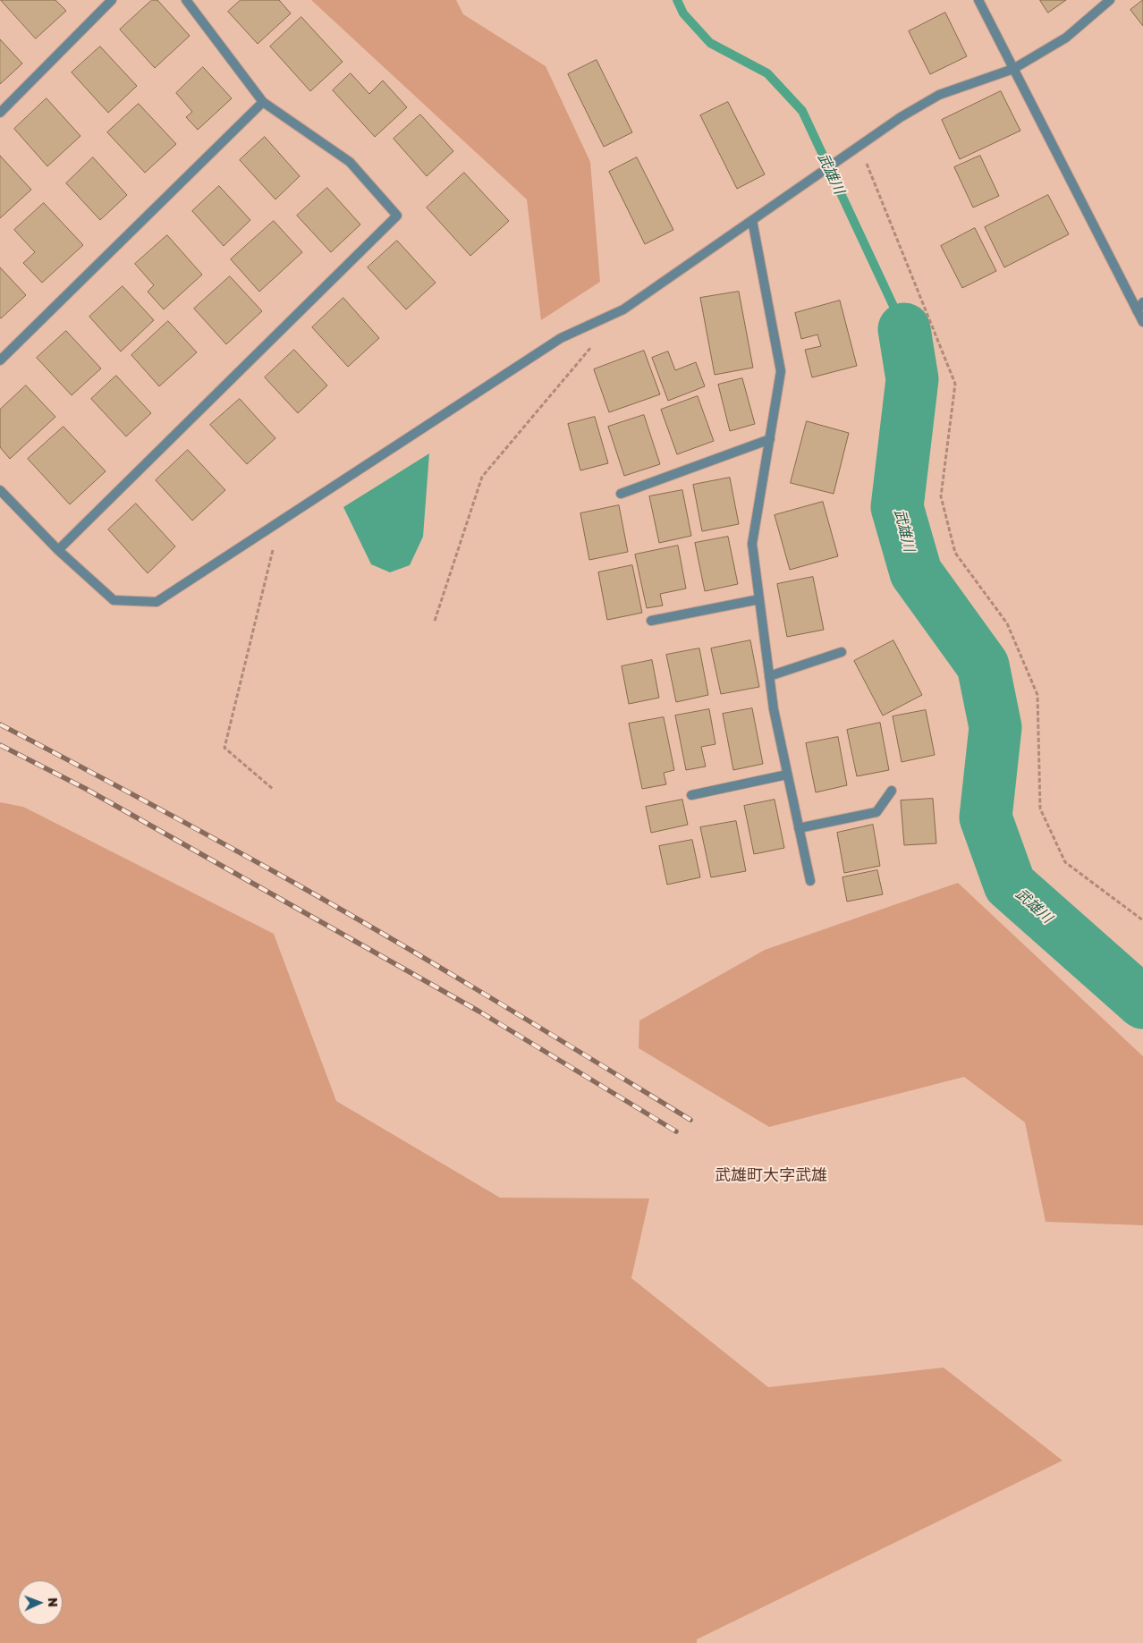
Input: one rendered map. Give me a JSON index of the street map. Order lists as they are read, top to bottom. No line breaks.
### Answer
{"districts":["武雄町大字武雄"],"water":["武雄川"],"north":"right"}
